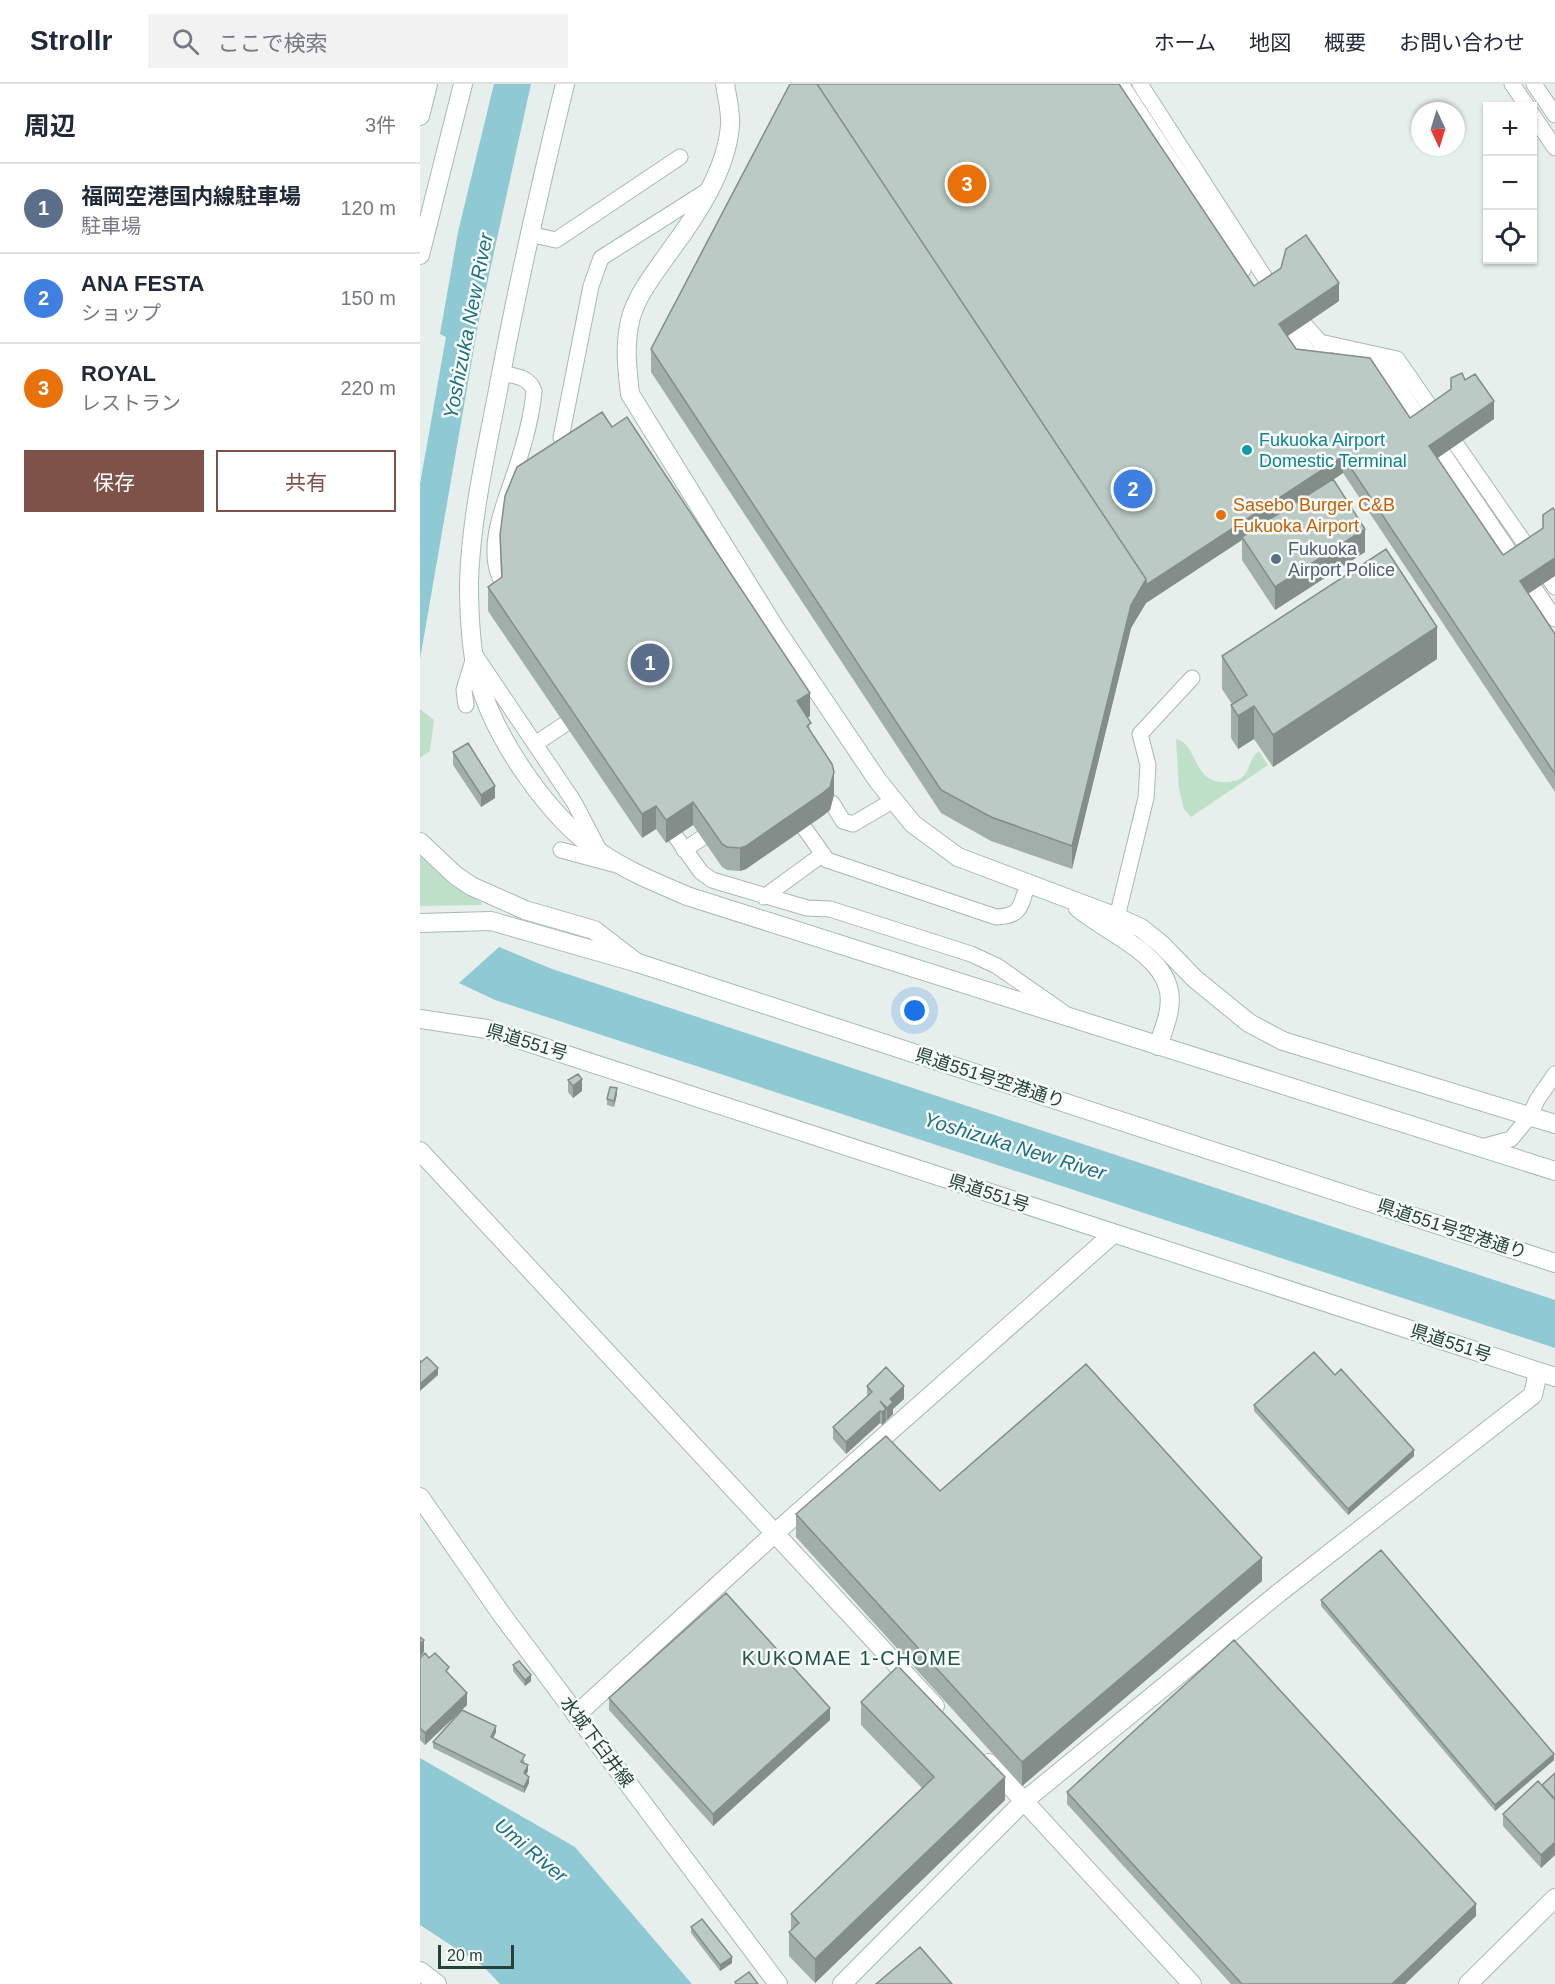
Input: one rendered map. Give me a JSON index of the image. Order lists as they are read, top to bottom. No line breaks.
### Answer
{"streets":{"street":["県道551号","県道551号空港通り","水城下臼井線"]},"districts":["KUKOMAE 1-CHOME"],"water":["Yoshizuka New River","Umi River"],"places":["Fukuoka Airport Domestic Terminal","Sasebo Burger C&B Fukuoka Airport","Fukuoka Airport Police"],"scale_bar":"20 m","north":"bottom","page":{"header":"Strollr","search":"ここで検索","nav":["ホーム","地図","概要","お問い合わせ"],"heading":["周辺","3件"],"map_buttons":["+","−"],"list":[{"mark":"1","name":"福岡空港国内線駐車場","note":"駐車場","value":"120 m"},{"mark":"2","name":"ANA FESTA","note":"ショップ","value":"150 m"},{"mark":"3","name":"ROYAL","note":"レストラン","value":"220 m"}],"pins":["3","2","1"],"buttons":["保存","共有"],"scale":"20 m"}}
